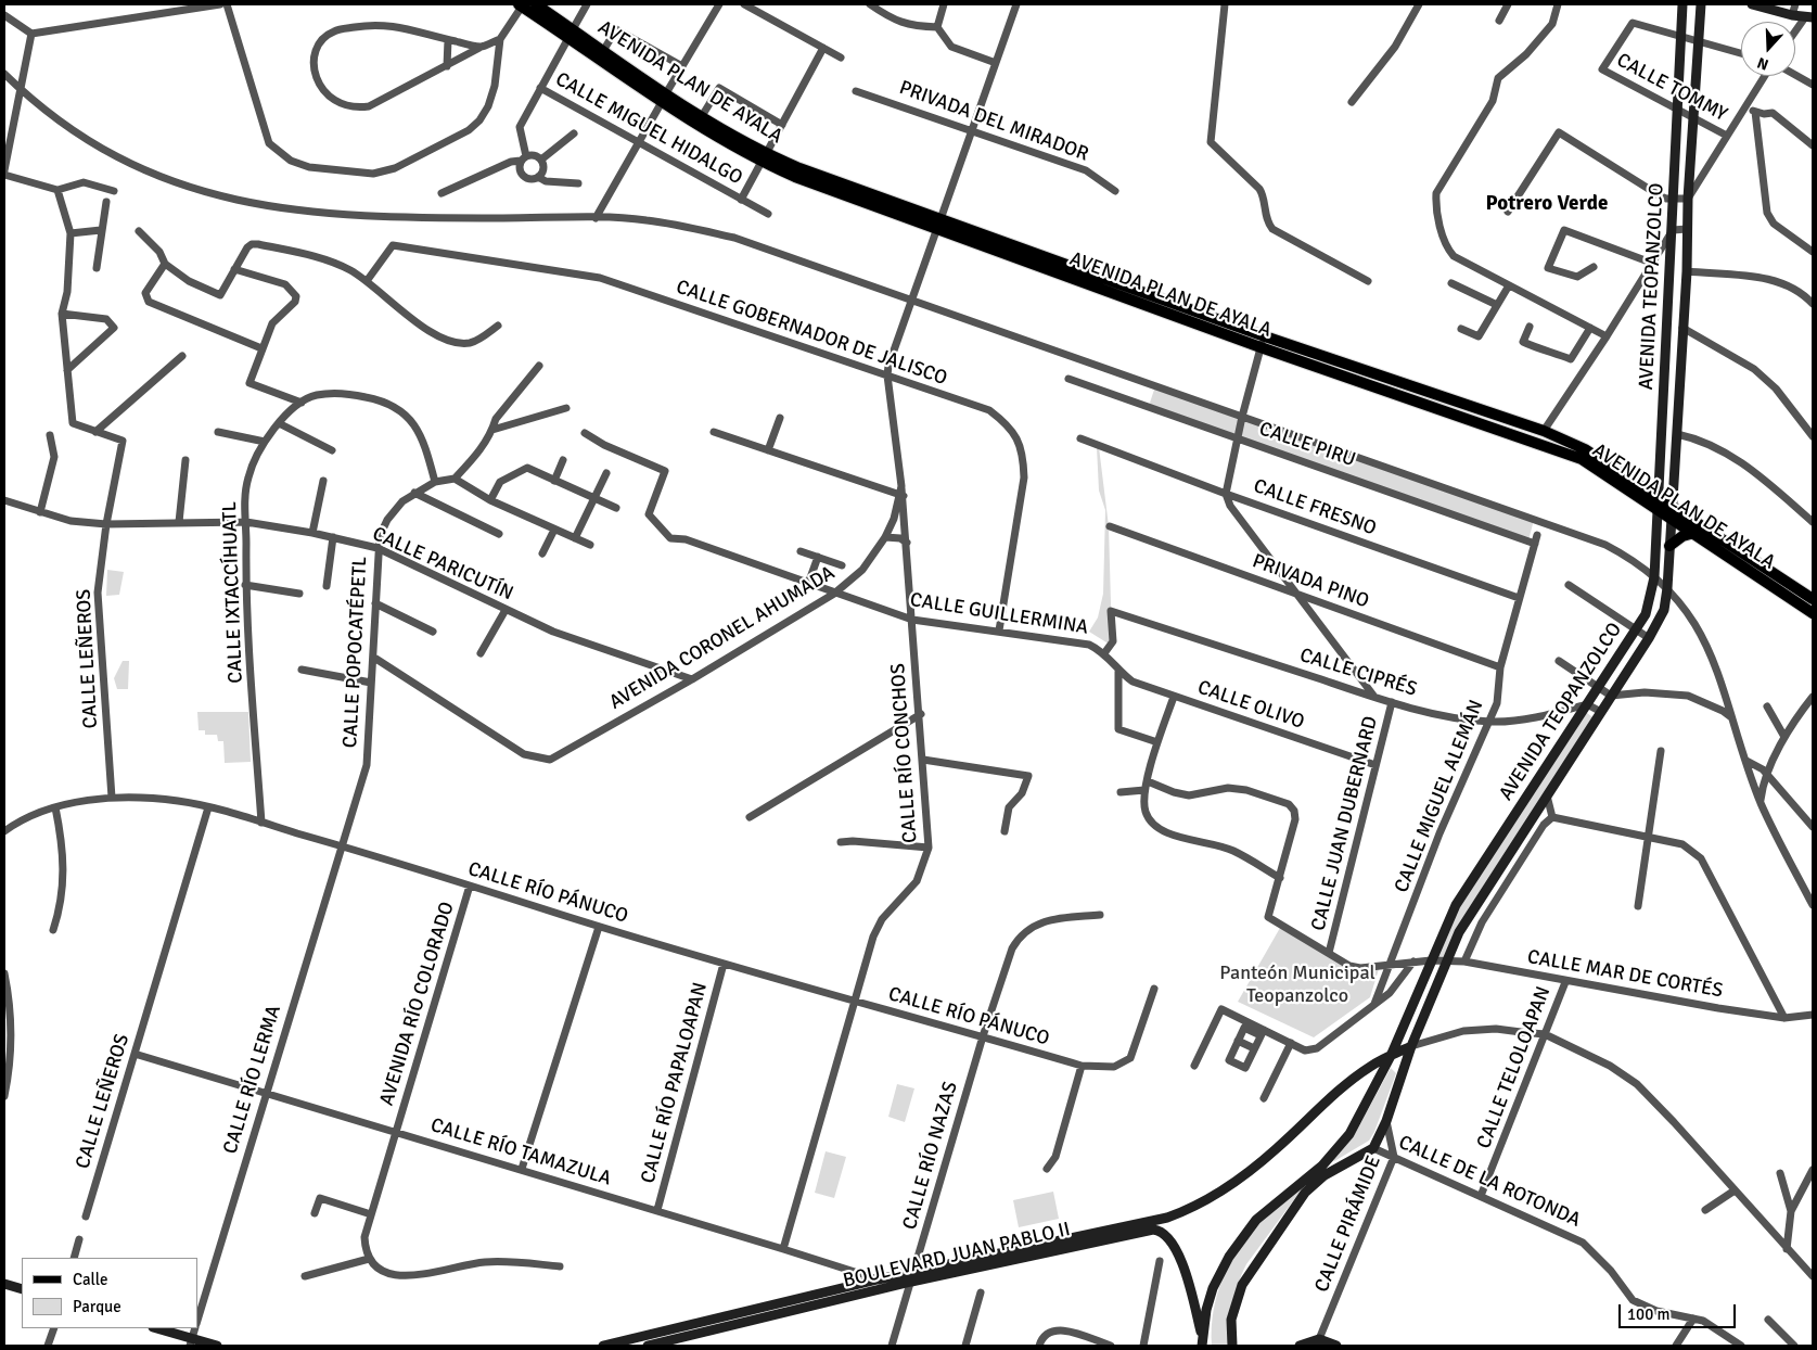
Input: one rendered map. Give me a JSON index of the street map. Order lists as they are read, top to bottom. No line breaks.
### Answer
{"streets":{"main road":["AVENIDA PLAN DE AYALA","AVENIDA TEOPANZOLCO","BOULEVARD JUAN PABLO II"],"street":["CALLE TOMMY","PRIVADA DEL MIRADOR","CALLE MIGUEL HIDALGO","CALLE GOBERNADOR DE JALISCO","CALLE PIRU","CALLE FRESNO","CALLE PARICUTÍN","PRIVADA PINO","CALLE IXTACCÍHUATL","CALLE GUILLERMINA","AVENIDA CORONEL AHUMADA","CALLE POPOCATÉPETL","CALLE LEÑEROS","CALLE CIPRÉS","CALLE OLIVO","CALLE RÍO CONCHOS","CALLE MIGUEL ALEMÁN","CALLE JUAN DUBERNARD","CALLE RÍO PÁNUCO","CALLE MAR DE CORTÉS","AVENIDA RÍO COLORADO","CALLE TELOLOAPAN","CALLE RÍO LERMA","CALLE RÍO PAPALOAPAN","CALLE RÍO TAMAZULA","CALLE RÍO NAZAS","CALLE DE LA ROTONDA","CALLE PIRÁMIDE"]},"crossings":[["AVENIDA PLAN DE AYALA","AVENIDA TEOPANZOLCO"],["AVENIDA PLAN DE AYALA","AVENIDA CORONEL AHUMADA"],["CALLE TOMMY","AVENIDA TEOPANZOLCO"],["PRIVADA DEL MIRADOR","AVENIDA CORONEL AHUMADA"],["AVENIDA TEOPANZOLCO","CALLE CIPRÉS"],["AVENIDA TEOPANZOLCO","CALLE MAR DE CORTÉS"],["AVENIDA TEOPANZOLCO","CALLE DE LA ROTONDA"],["AVENIDA TEOPANZOLCO","CALLE PIRÁMIDE"],["AVENIDA TEOPANZOLCO","BOULEVARD JUAN PABLO II"],["CALLE GOBERNADOR DE JALISCO","CALLE GUILLERMINA"],["CALLE GOBERNADOR DE JALISCO","AVENIDA CORONEL AHUMADA"],["CALLE PIRU","CALLE MIGUEL ALEMÁN"],["CALLE FRESNO","CALLE MIGUEL ALEMÁN"],["CALLE FRESNO","CALLE JUAN DUBERNARD"],["CALLE PARICUTÍN","CALLE IXTACCÍHUATL"],["CALLE PARICUTÍN","AVENIDA CORONEL AHUMADA"],["CALLE PARICUTÍN","CALLE POPOCATÉPETL"],["CALLE PARICUTÍN","CALLE LEÑEROS"],["PRIVADA PINO","CALLE MIGUEL ALEMÁN"],["PRIVADA PINO","CALLE JUAN DUBERNARD"],["CALLE IXTACCÍHUATL","CALLE POPOCATÉPETL"],["CALLE IXTACCÍHUATL","CALLE RÍO PÁNUCO"],["CALLE GUILLERMINA","AVENIDA CORONEL AHUMADA"],["CALLE GUILLERMINA","CALLE CIPRÉS"],["CALLE GUILLERMINA","CALLE OLIVO"],["CALLE GUILLERMINA","CALLE RÍO CONCHOS"],["AVENIDA CORONEL AHUMADA","CALLE POPOCATÉPETL"],["AVENIDA CORONEL AHUMADA","CALLE RÍO CONCHOS"],["CALLE POPOCATÉPETL","CALLE RÍO PÁNUCO"],["CALLE POPOCATÉPETL","CALLE RÍO LERMA"],["CALLE LEÑEROS","CALLE RÍO PÁNUCO"],["CALLE LEÑEROS","CALLE RÍO TAMAZULA"],["CALLE CIPRÉS","CALLE MIGUEL ALEMÁN"],["CALLE CIPRÉS","CALLE JUAN DUBERNARD"],["CALLE OLIVO","CALLE JUAN DUBERNARD"],["CALLE RÍO CONCHOS","CALLE RÍO PÁNUCO"],["CALLE RÍO CONCHOS","CALLE RÍO TAMAZULA"],["CALLE RÍO PÁNUCO","AVENIDA RÍO COLORADO"],["CALLE RÍO PÁNUCO","CALLE RÍO LERMA"],["CALLE RÍO PÁNUCO","CALLE RÍO PAPALOAPAN"],["CALLE RÍO PÁNUCO","CALLE RÍO NAZAS"],["CALLE MAR DE CORTÉS","CALLE TELOLOAPAN"],["AVENIDA RÍO COLORADO","CALLE RÍO TAMAZULA"],["CALLE TELOLOAPAN","CALLE DE LA ROTONDA"],["CALLE RÍO LERMA","CALLE RÍO TAMAZULA"],["CALLE RÍO PAPALOAPAN","CALLE RÍO TAMAZULA"],["CALLE RÍO TAMAZULA","BOULEVARD JUAN PABLO II"],["CALLE RÍO NAZAS","BOULEVARD JUAN PABLO II"],["CALLE DE LA ROTONDA","CALLE PIRÁMIDE"]],"districts":["Potrero Verde"],"parks":["Panteón Municipal Teopanzolco"],"legend":["Calle","Parque"],"scale_bar":"100 m","north":"bottom"}
